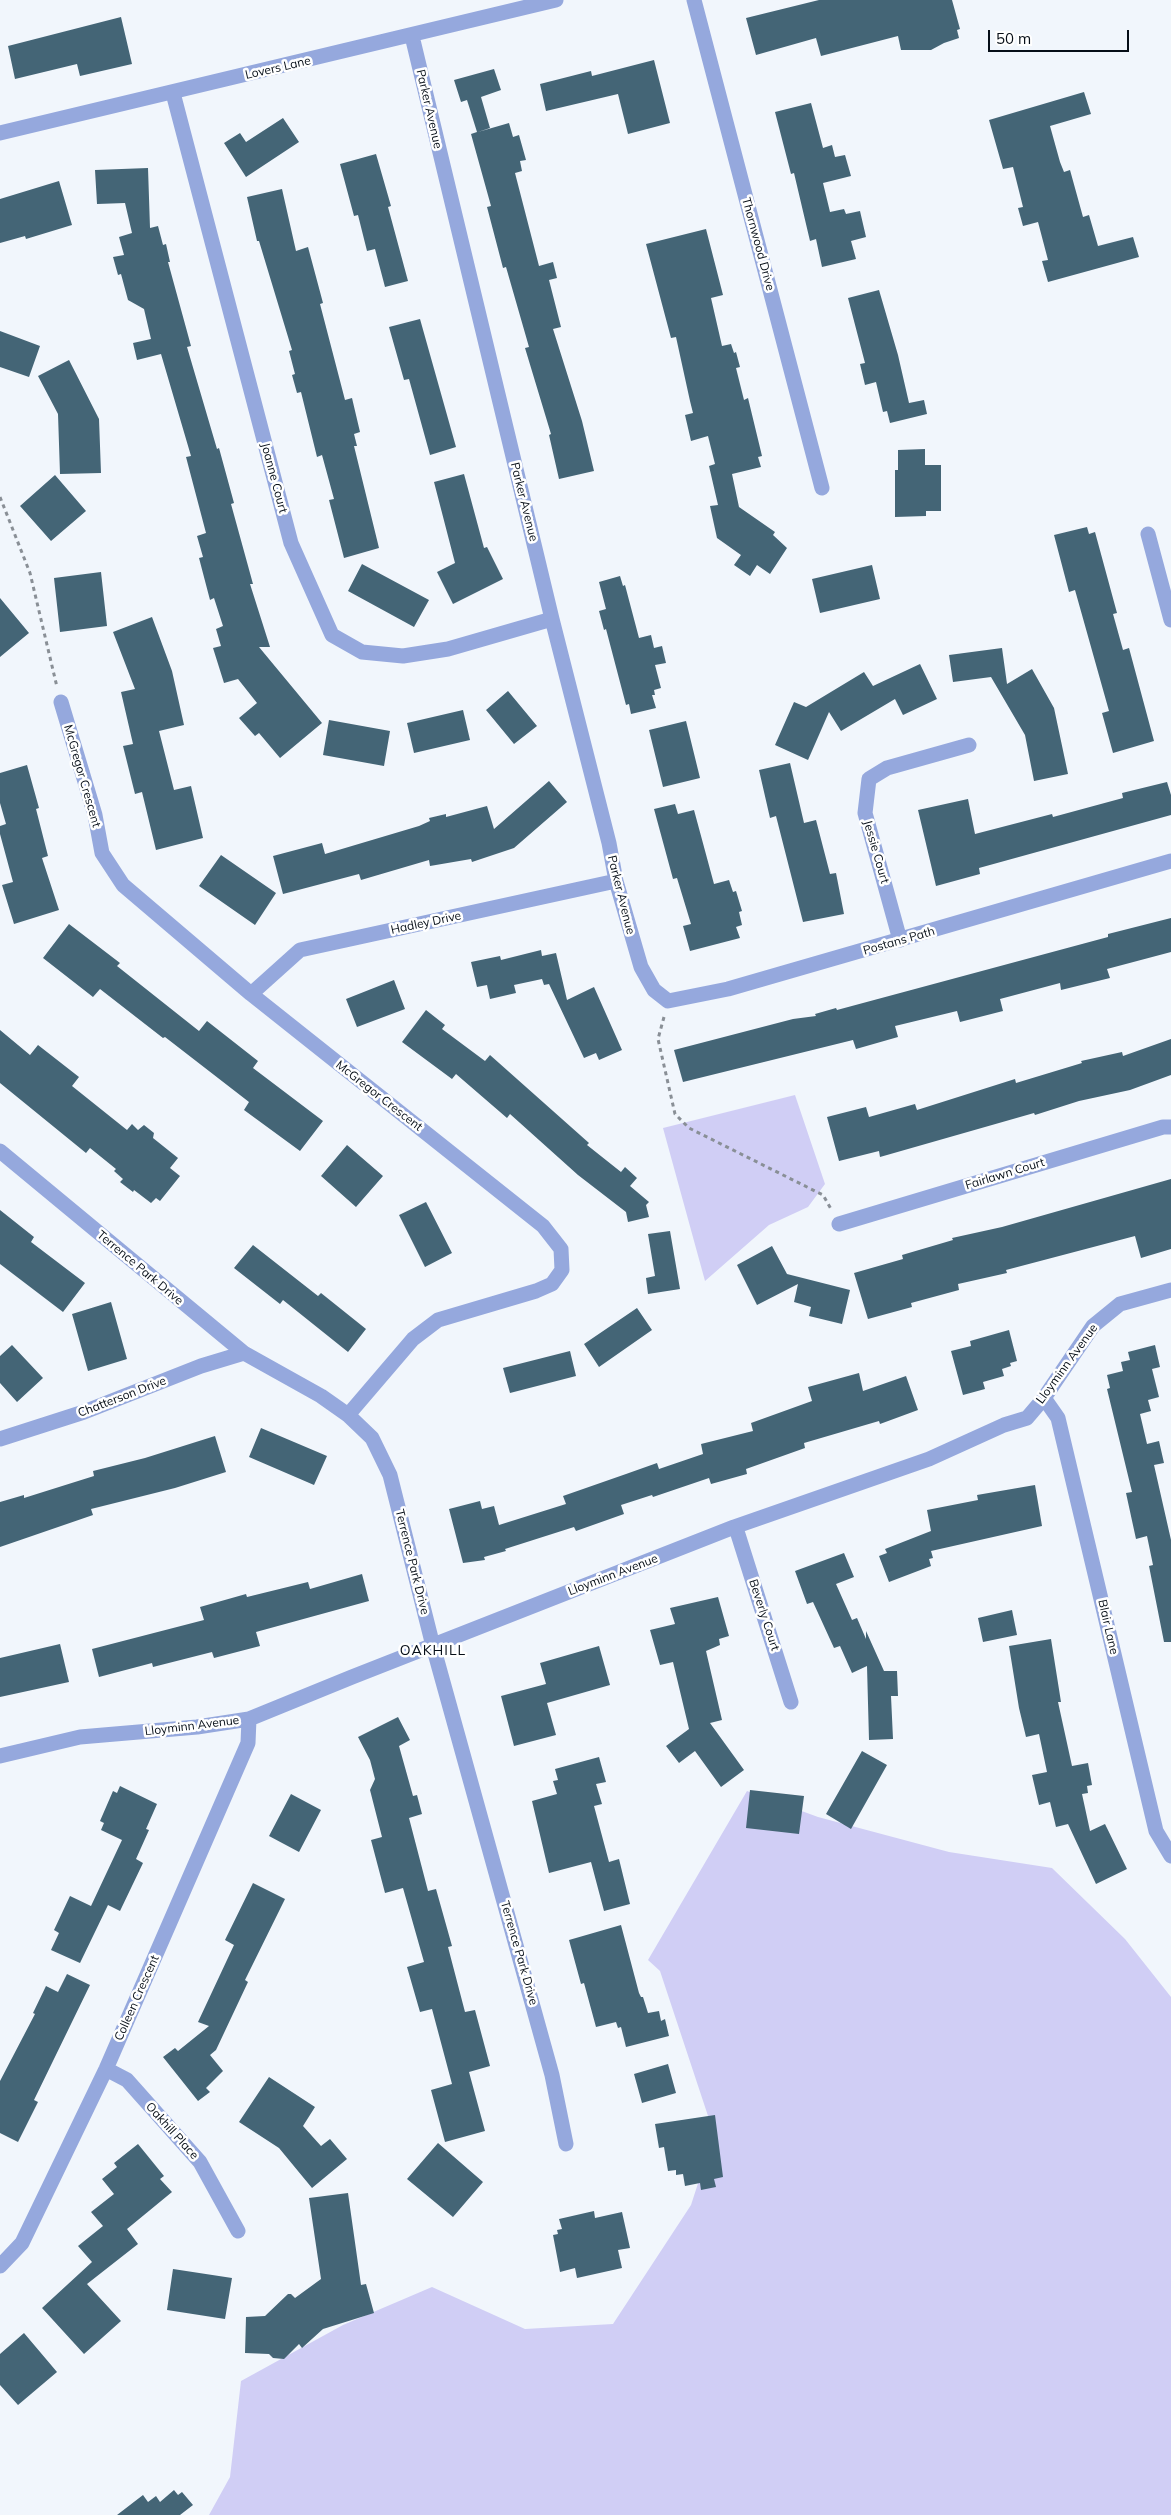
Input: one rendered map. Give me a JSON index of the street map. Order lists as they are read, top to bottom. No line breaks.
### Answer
{"streets":{"street":["Lovers Lane","Parker Avenue","Thornwood Drive","Joanne Court","McGregor Crescent","Jessie Court","Hadley Drive","Postans Path","Fairlawn Court","Terrence Park Drive","Lloyminn Avenue","Chatterson Drive","Beverly Court","Blair Lane","Colleen Crescent","Oakhill Place"]},"crossings":[["Lovers Lane","Parker Avenue"],["Lovers Lane","Joanne Court"],["Parker Avenue","Joanne Court"],["Parker Avenue","Hadley Drive"],["Parker Avenue","Postans Path"],["McGregor Crescent","Hadley Drive"],["McGregor Crescent","Terrence Park Drive"],["Jessie Court","Postans Path"],["Terrence Park Drive","Lloyminn Avenue"],["Terrence Park Drive","Chatterson Drive"],["Lloyminn Avenue","Beverly Court"],["Lloyminn Avenue","Blair Lane"],["Lloyminn Avenue","Colleen Crescent"],["Colleen Crescent","Oakhill Place"]],"districts":["OAKHILL"],"scale_bar":"50 m"}
